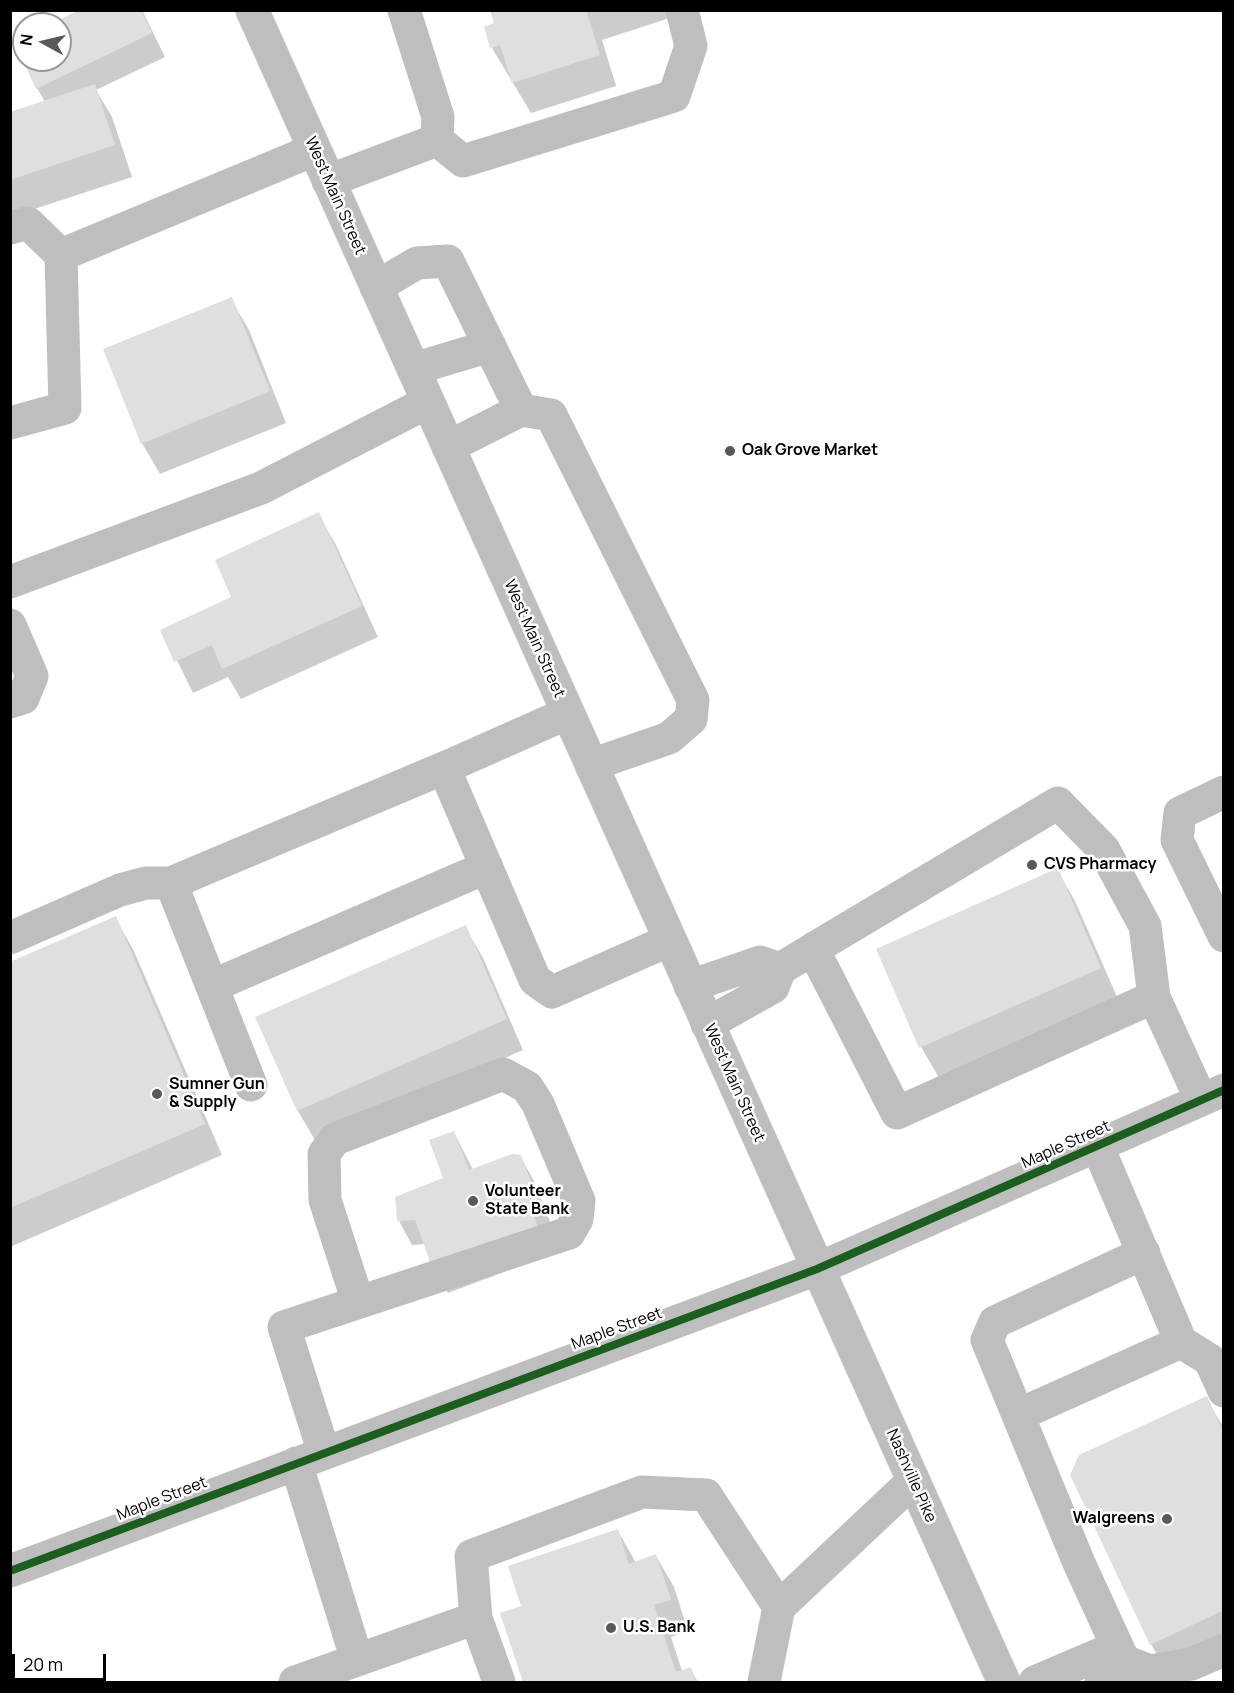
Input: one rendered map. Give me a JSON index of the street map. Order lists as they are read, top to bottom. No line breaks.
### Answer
{"streets":{"main road":["West Main Street","Maple Street","Nashville Pike"]},"crossings":[["West Main Street","Maple Street"],["West Main Street","Nashville Pike"],["Maple Street","Nashville Pike"]],"places":["Oak Grove Market","CVS Pharmacy","Sumner Gun & Supply","Volunteer State Bank","Walgreens","U.S. Bank"],"scale_bar":"20 m","north":"left"}
